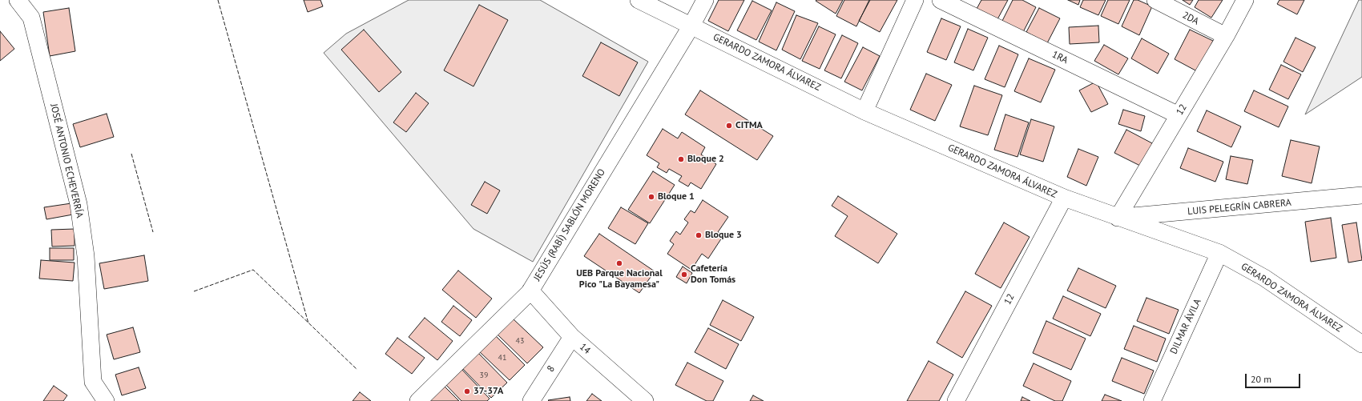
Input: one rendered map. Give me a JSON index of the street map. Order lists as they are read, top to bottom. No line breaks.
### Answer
{"streets":{"street":["2DA","1RA","GERARDO ZAMORA ÁLVAREZ","12","JOSÉ ANTONIO ECHEVERRÍA","LUIS PELEGRÍN CABRERA","JESÚS (RABÍ) SABLÓN MORENO","DILMAR ÁVILA","14","8"]},"crossings":[["2DA","12"],["1RA","12"],["GERARDO ZAMORA ÁLVAREZ","12"],["GERARDO ZAMORA ÁLVAREZ","LUIS PELEGRÍN CABRERA"],["GERARDO ZAMORA ÁLVAREZ","JESÚS (RABÍ) SABLÓN MORENO"],["GERARDO ZAMORA ÁLVAREZ","DILMAR ÁVILA"],["12","LUIS PELEGRÍN CABRERA"],["JESÚS (RABÍ) SABLÓN MORENO","14"],["14","8"]],"places":["CITMA","Bloque 2","Bloque 1","Bloque 3","UEB Parque Nacional Pico \"La Bayamesa\"","Cafetería Don Tomás","37-37A"],"house_numbers":["43","41","39"],"scale_bar":"20 m"}
